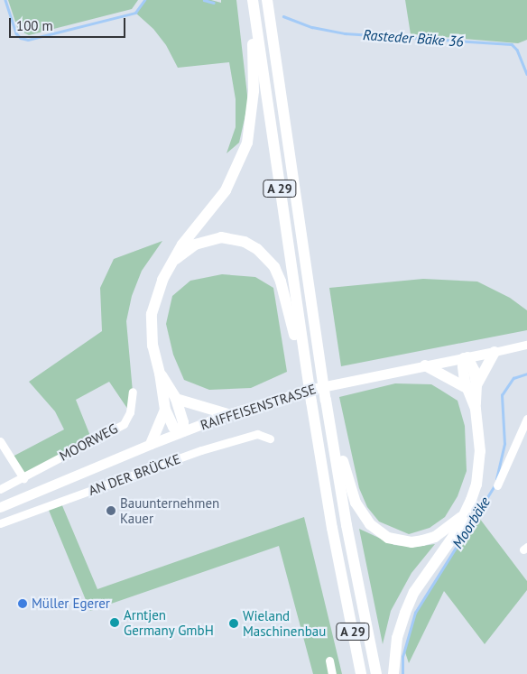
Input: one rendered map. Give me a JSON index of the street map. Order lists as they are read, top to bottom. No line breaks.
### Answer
{"streets":{"highway":["A 29"],"main road":["RAIFFEISENSTRASSE"],"street":["MOORWEG","AN DER BRÜCKE"]},"crossings":[["A 29","RAIFFEISENSTRASSE"]],"water":["Rasteder Bäke 36","Moorbäke"],"places":["Bauunternehmen Kauer","Müller Egerer","Arntjen Germany GmbH","Wieland Maschinenbau"],"scale_bar":"100 m"}
